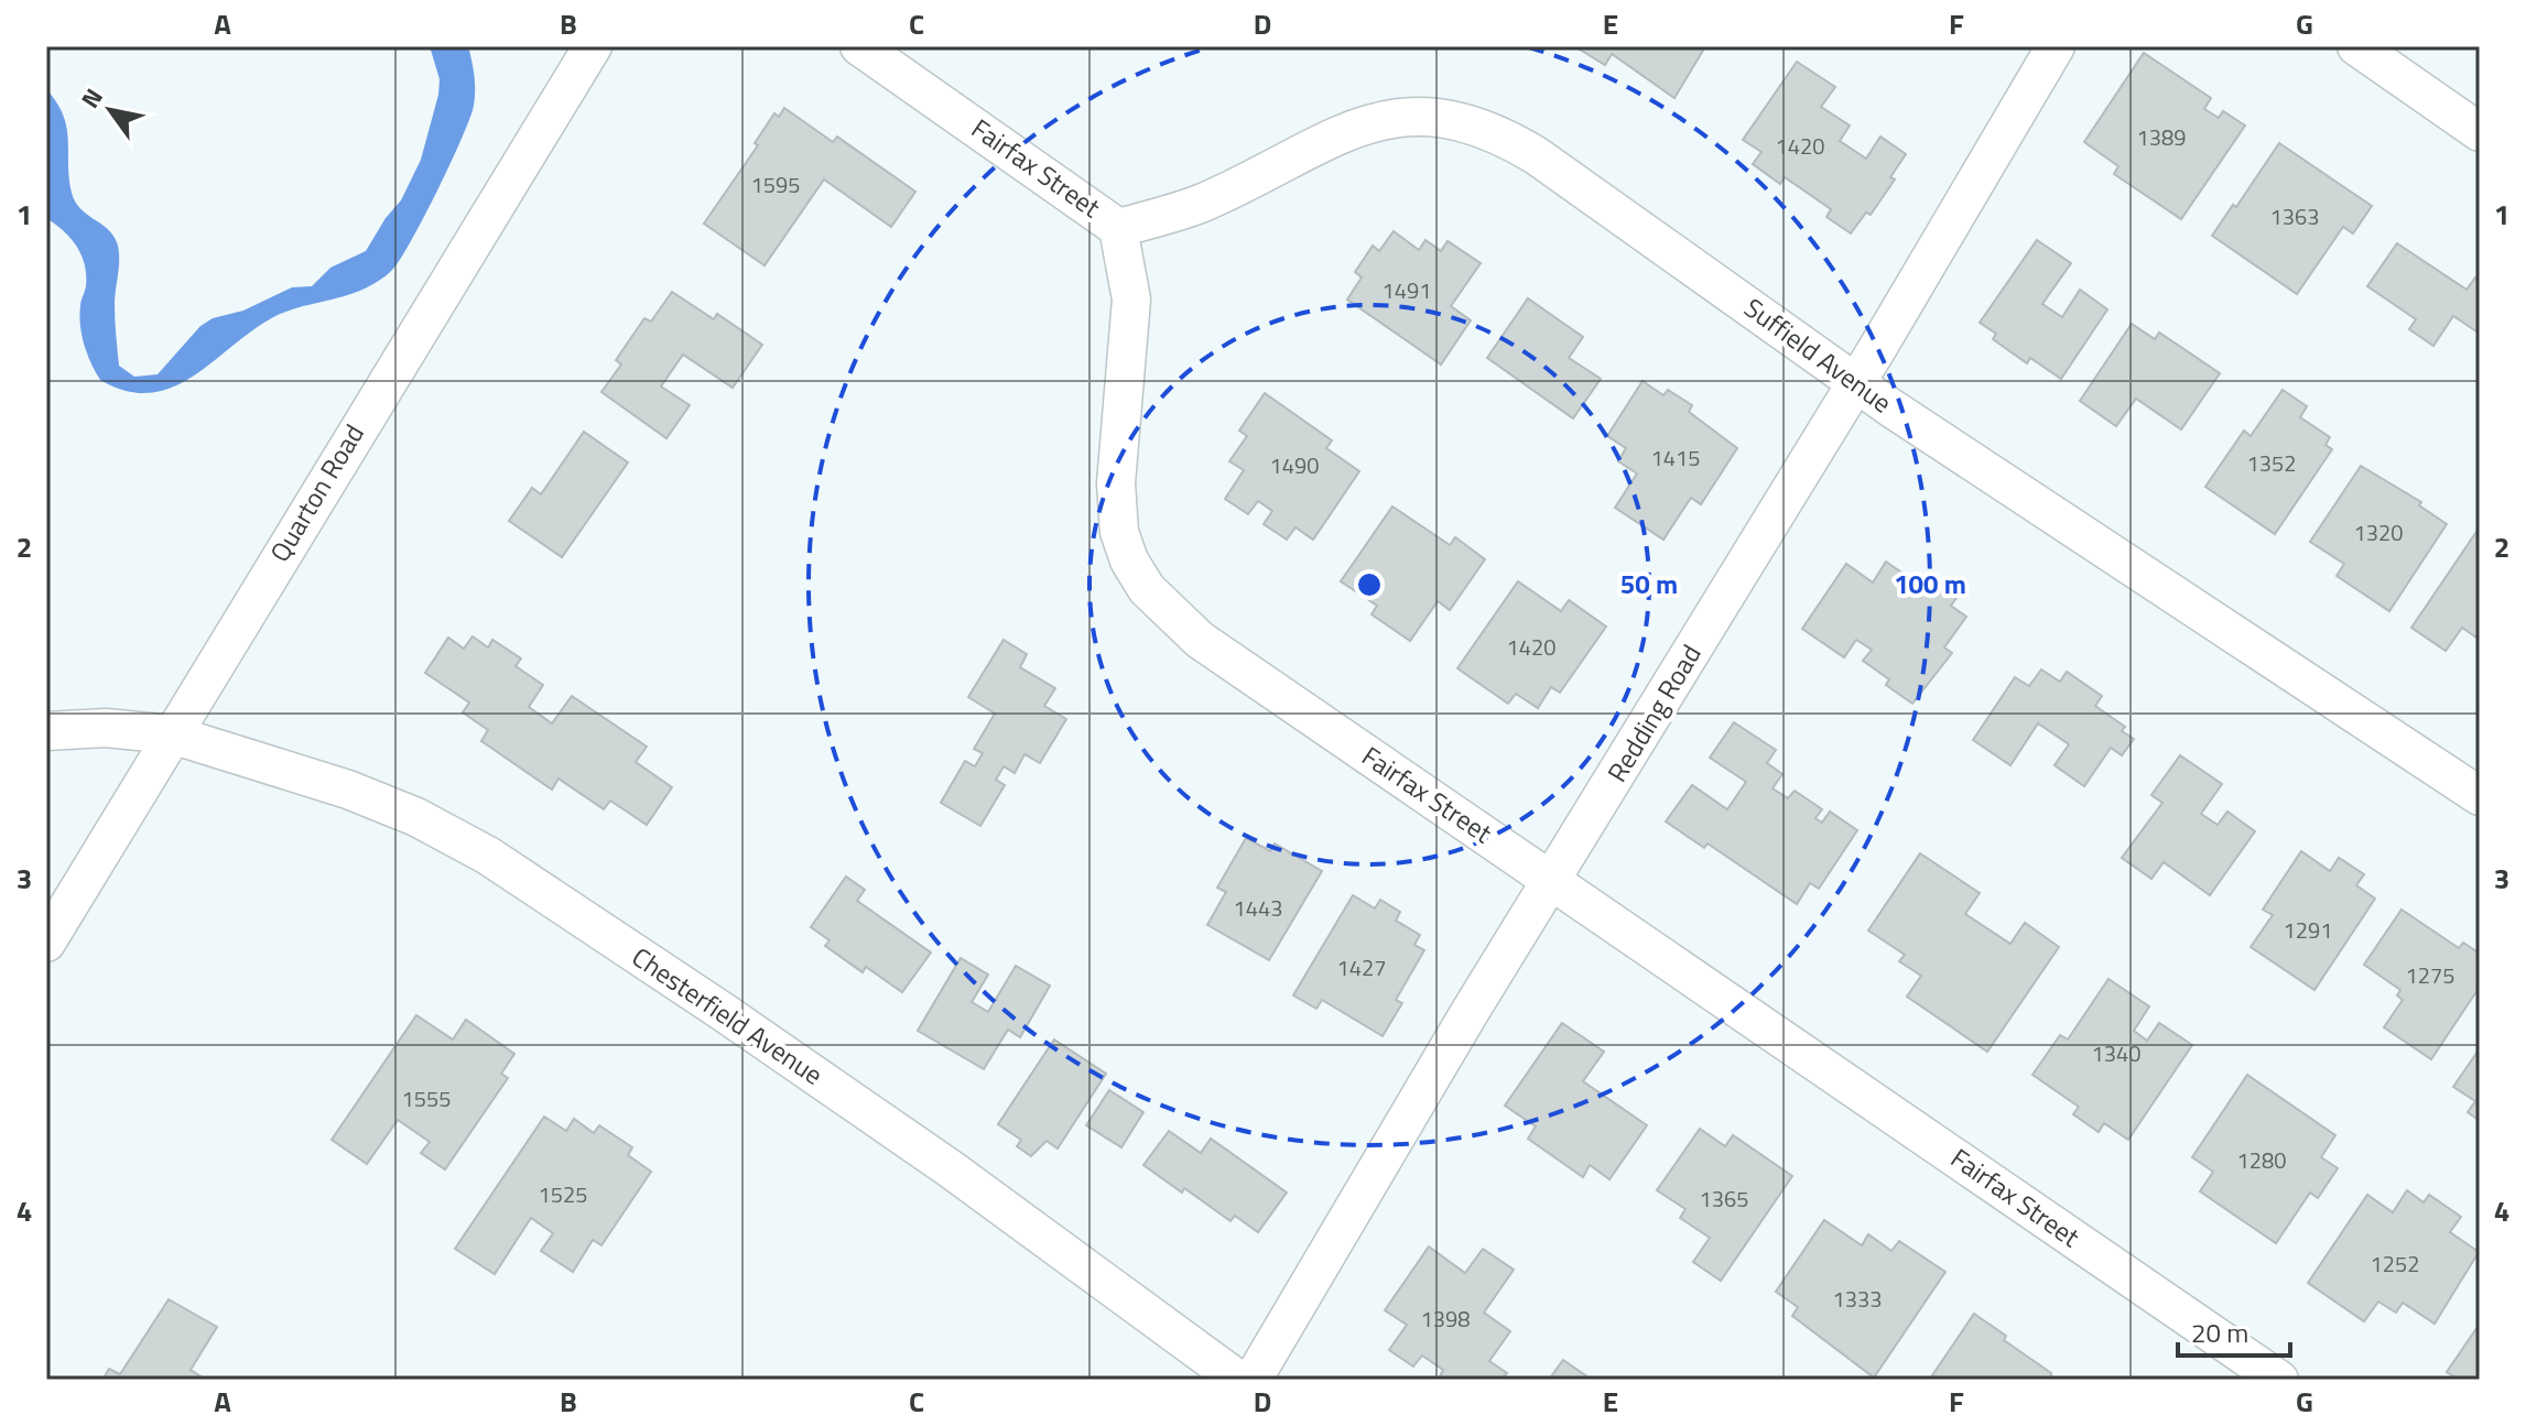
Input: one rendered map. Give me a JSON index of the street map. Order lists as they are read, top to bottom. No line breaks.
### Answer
{"streets":{"street":["Fairfax Street","Suffield Avenue","Quarton Road","Redding Road","Chesterfield Avenue"]},"crossings":[["Fairfax Street","Suffield Avenue"],["Fairfax Street","Redding Road"],["Suffield Avenue","Redding Road"],["Quarton Road","Chesterfield Avenue"]],"house_numbers":["1389","1420","1595","1363","1491","1415","1352","1490","1320","1420","1443","1291","1427","1275","1340","1555","1280","1525","1365","1252","1333","1398"],"scale_bar":"20 m","north":"top left","grid":{"columns":["A","B","C","D","E","F","G"],"rows":["1","2","3","4"]},"rings":["50 m","100 m"]}
